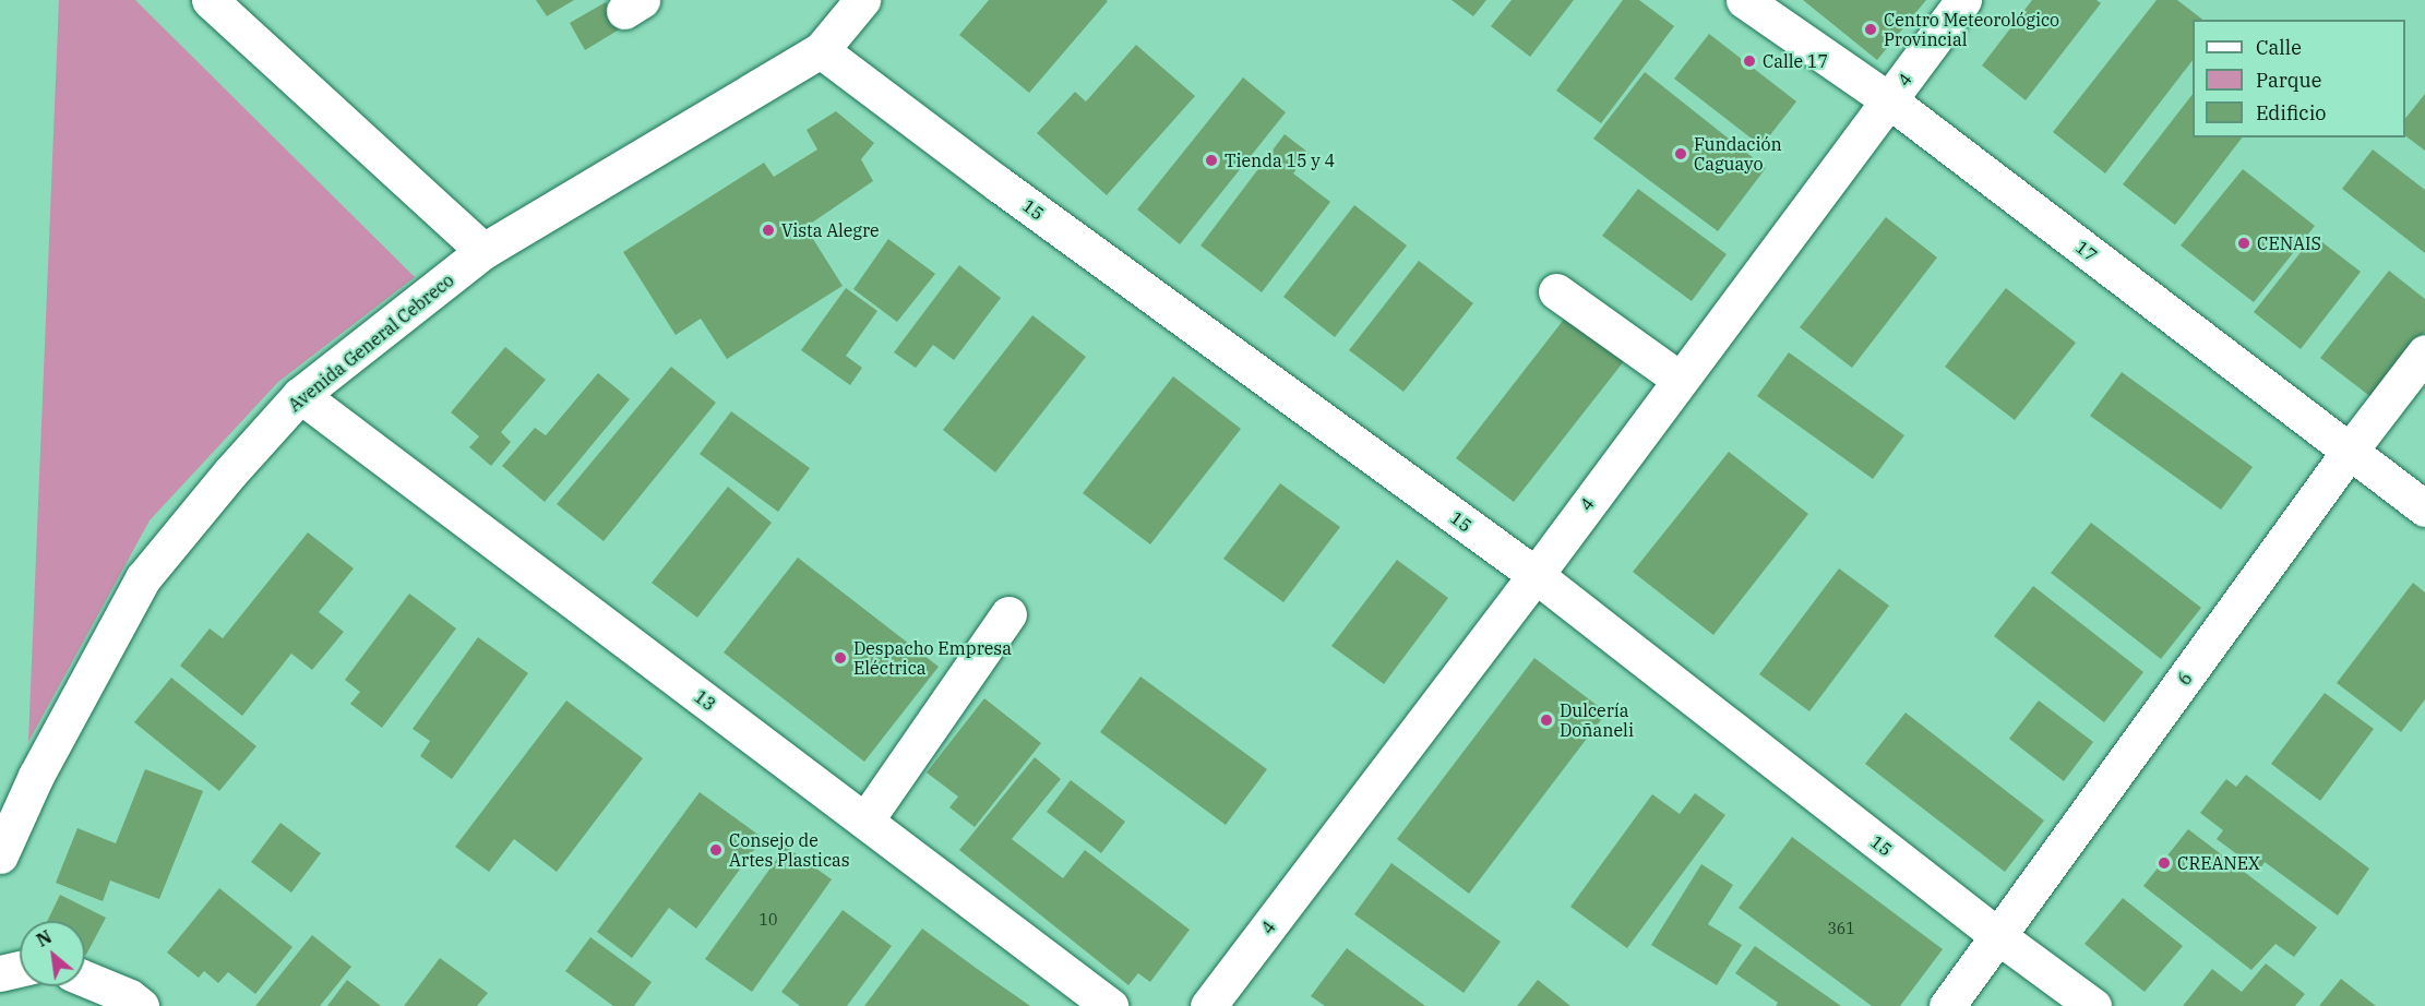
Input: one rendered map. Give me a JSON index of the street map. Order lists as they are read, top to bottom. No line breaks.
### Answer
{"streets":{"main road":["4","15","17","Avenida General Cebreco","6","13"]},"crossings":[["4","15"],["4","17"],["15","Avenida General Cebreco"],["15","6"],["17","6"],["Avenida General Cebreco","13"]],"places":["Centro Meteorológico Provincial","Calle 17","Fundación Caguayo","Tienda 15 y 4","Vista Alegre","CENAIS","Despacho Empresa Eléctrica","Dulcería Doñaneli","Consejo de Artes Plasticas","CREANEX"],"house_numbers":["10","361"],"legend":["Calle","Parque","Edificio"],"north":"top left"}
